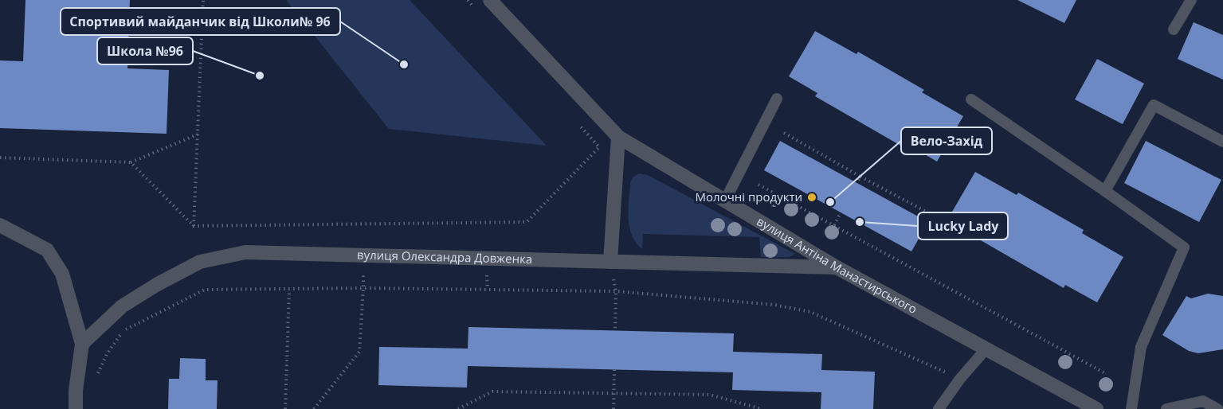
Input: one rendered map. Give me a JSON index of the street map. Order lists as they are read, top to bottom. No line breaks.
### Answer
{"streets":{"street":["вулиця Олександра Довженка","вулиця Антіна Манастирського"]},"crossings":[["вулиця Олександра Довженка","вулиця Антіна Манастирського"]],"places":["Спортивий майданчик від Школи№ 96","Школа №96","Молочні продукти","Вело-Захід","Lucky Lady"]}
